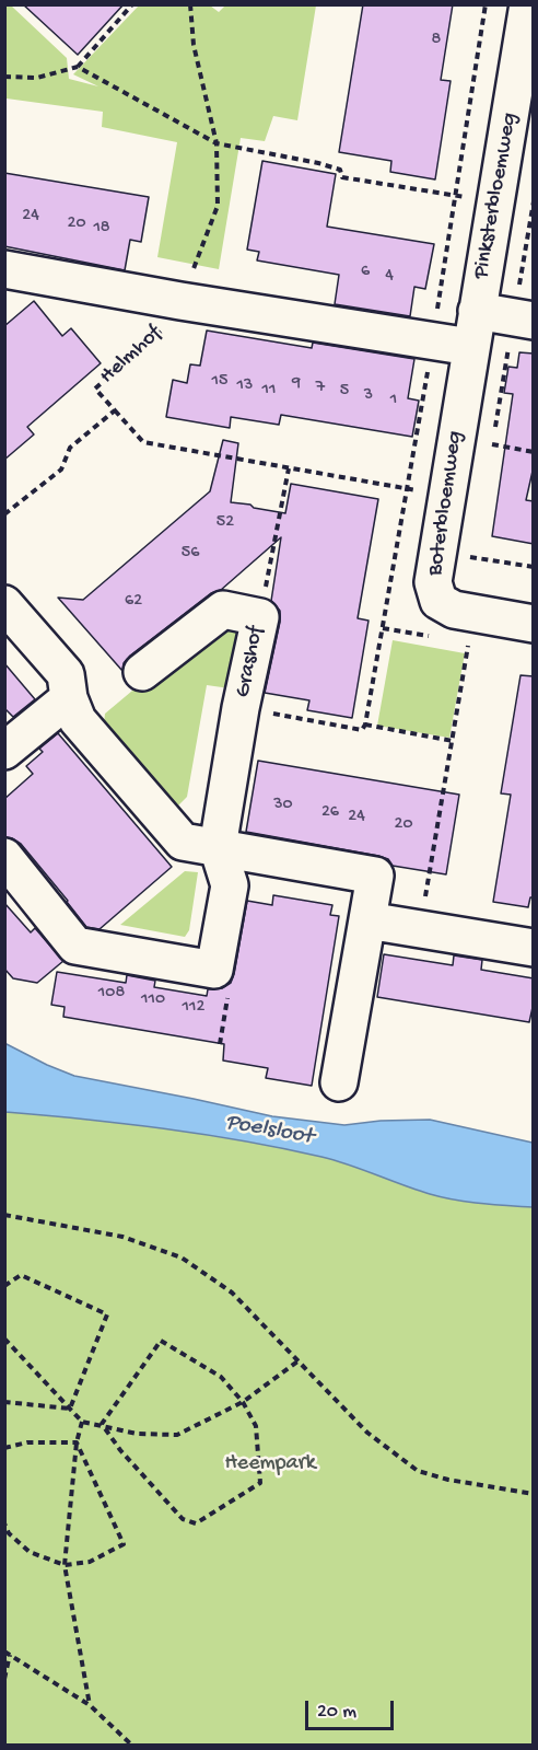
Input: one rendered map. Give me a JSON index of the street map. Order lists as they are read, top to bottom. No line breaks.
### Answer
{"streets":{"street":["Pinksterbloemweg","Helmhof","Boterbloemweg","Grashof"]},"crossings":[["Pinksterbloemweg","Helmhof"],["Pinksterbloemweg","Boterbloemweg"],["Helmhof","Boterbloemweg"]],"water":["Poelsloot"],"parks":["Heempark"],"house_numbers":["8","24","20","18","6","4","15","9","13","7","11","5","3","1","52","56","62","30","26","24","20","108","110","112"],"scale_bar":"20 m"}
